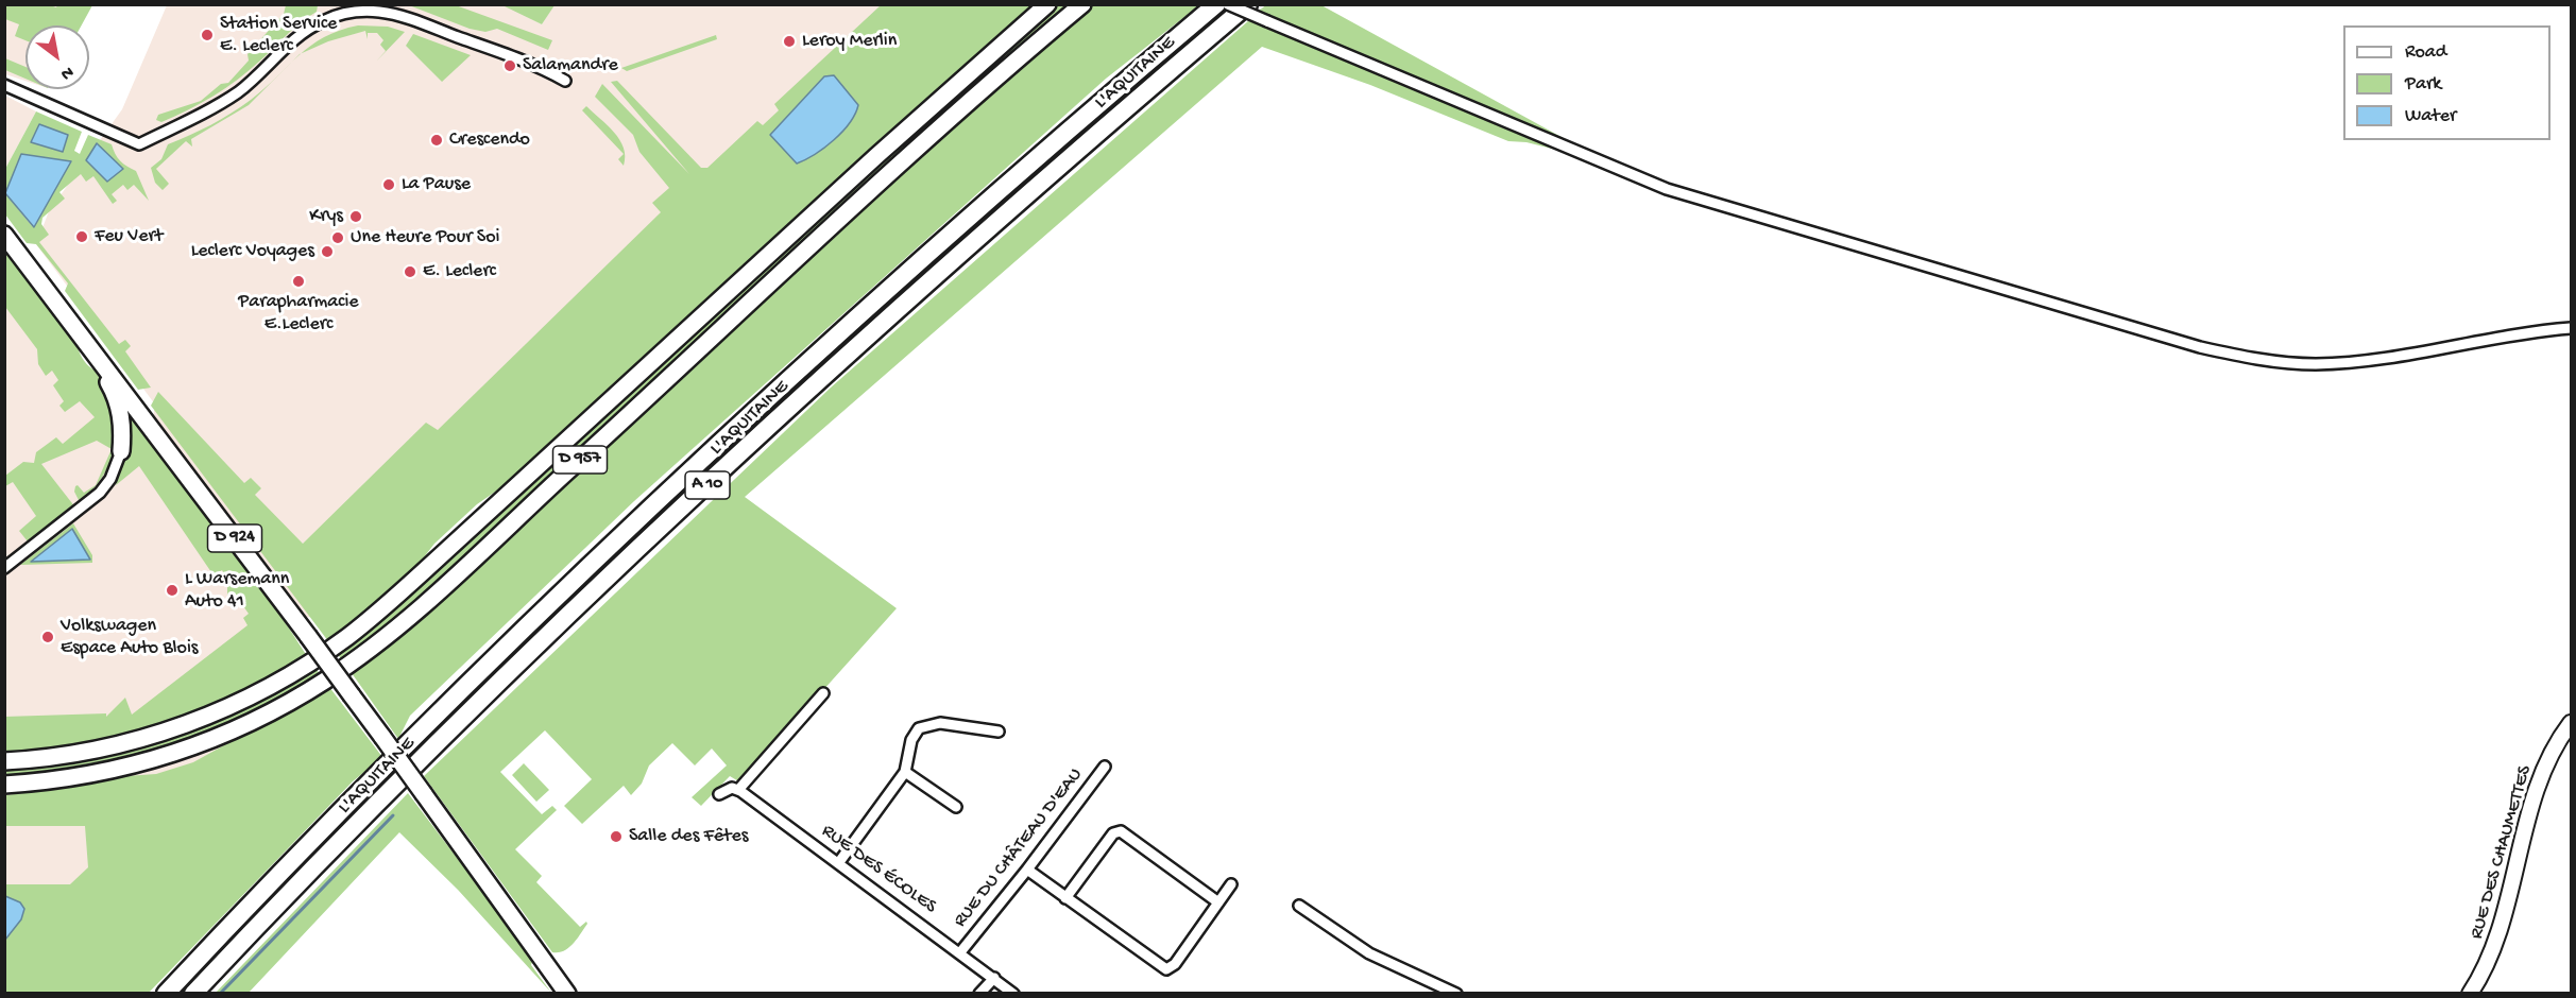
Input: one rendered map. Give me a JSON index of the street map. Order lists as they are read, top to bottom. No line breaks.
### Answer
{"streets":{"highway":["L'AQUITAINE","A 10"],"main road":["D 957","D 924"],"street":["RUE DU CHÂTEAU D'EAU","RUE DES CHAUMETTES","RUE DES ÉCOLES"]},"crossings":[["RUE DU CHÂTEAU D'EAU","RUE DES ÉCOLES"]],"places":["Station Service E. Leclerc","Leroy Merlin","Salamandre","Crescendo","La Pause","Krys","Feu Vert","Une Heure Pour Soi","Leclerc Voyages","E. Leclerc","Parapharmacie E.Leclerc","L Warsemann Auto 41","Volkswagen Espace Auto Blois","Salle des Fêtes"],"legend":["Road","Park","Water"],"north":"bottom right"}
